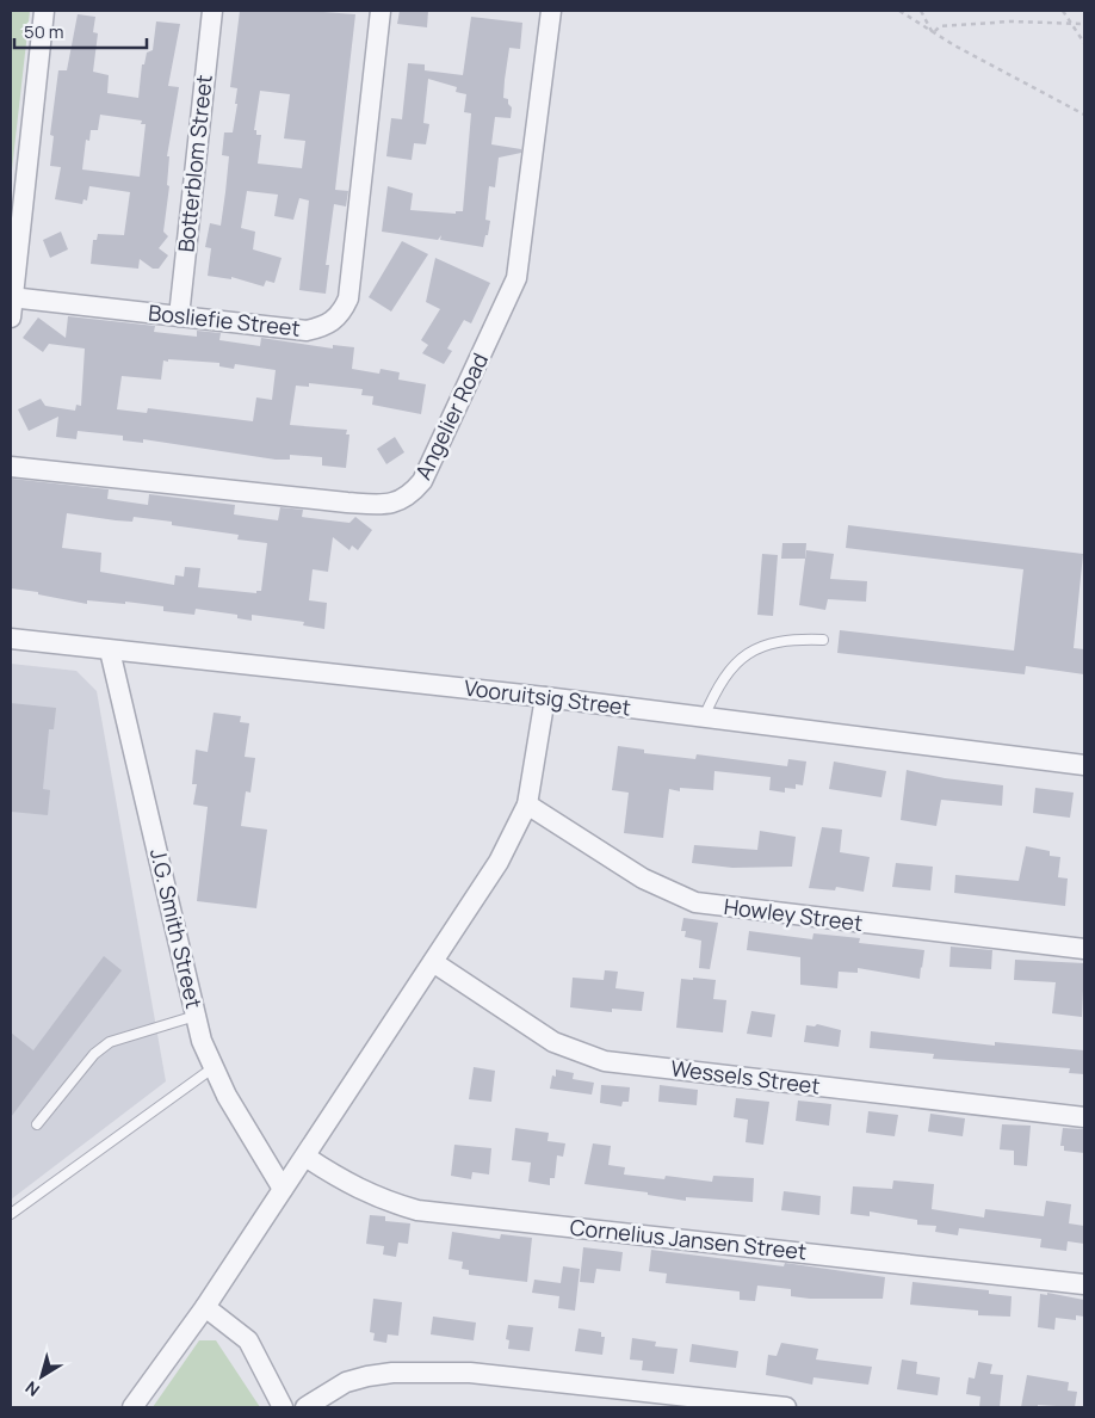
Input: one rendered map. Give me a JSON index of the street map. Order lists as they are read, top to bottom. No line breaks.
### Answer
{"streets":{"street":["Botterblom Street","Bosliefie Street","Angelier Road","Vooruitsig Street","Howley Street","J.G. Smith Street","Wessels Street","Cornelius Jansen Street"]},"crossings":[["Botterblom Street","Bosliefie Street"],["Vooruitsig Street","J.G. Smith Street"]],"scale_bar":"50 m","north":"bottom left"}
